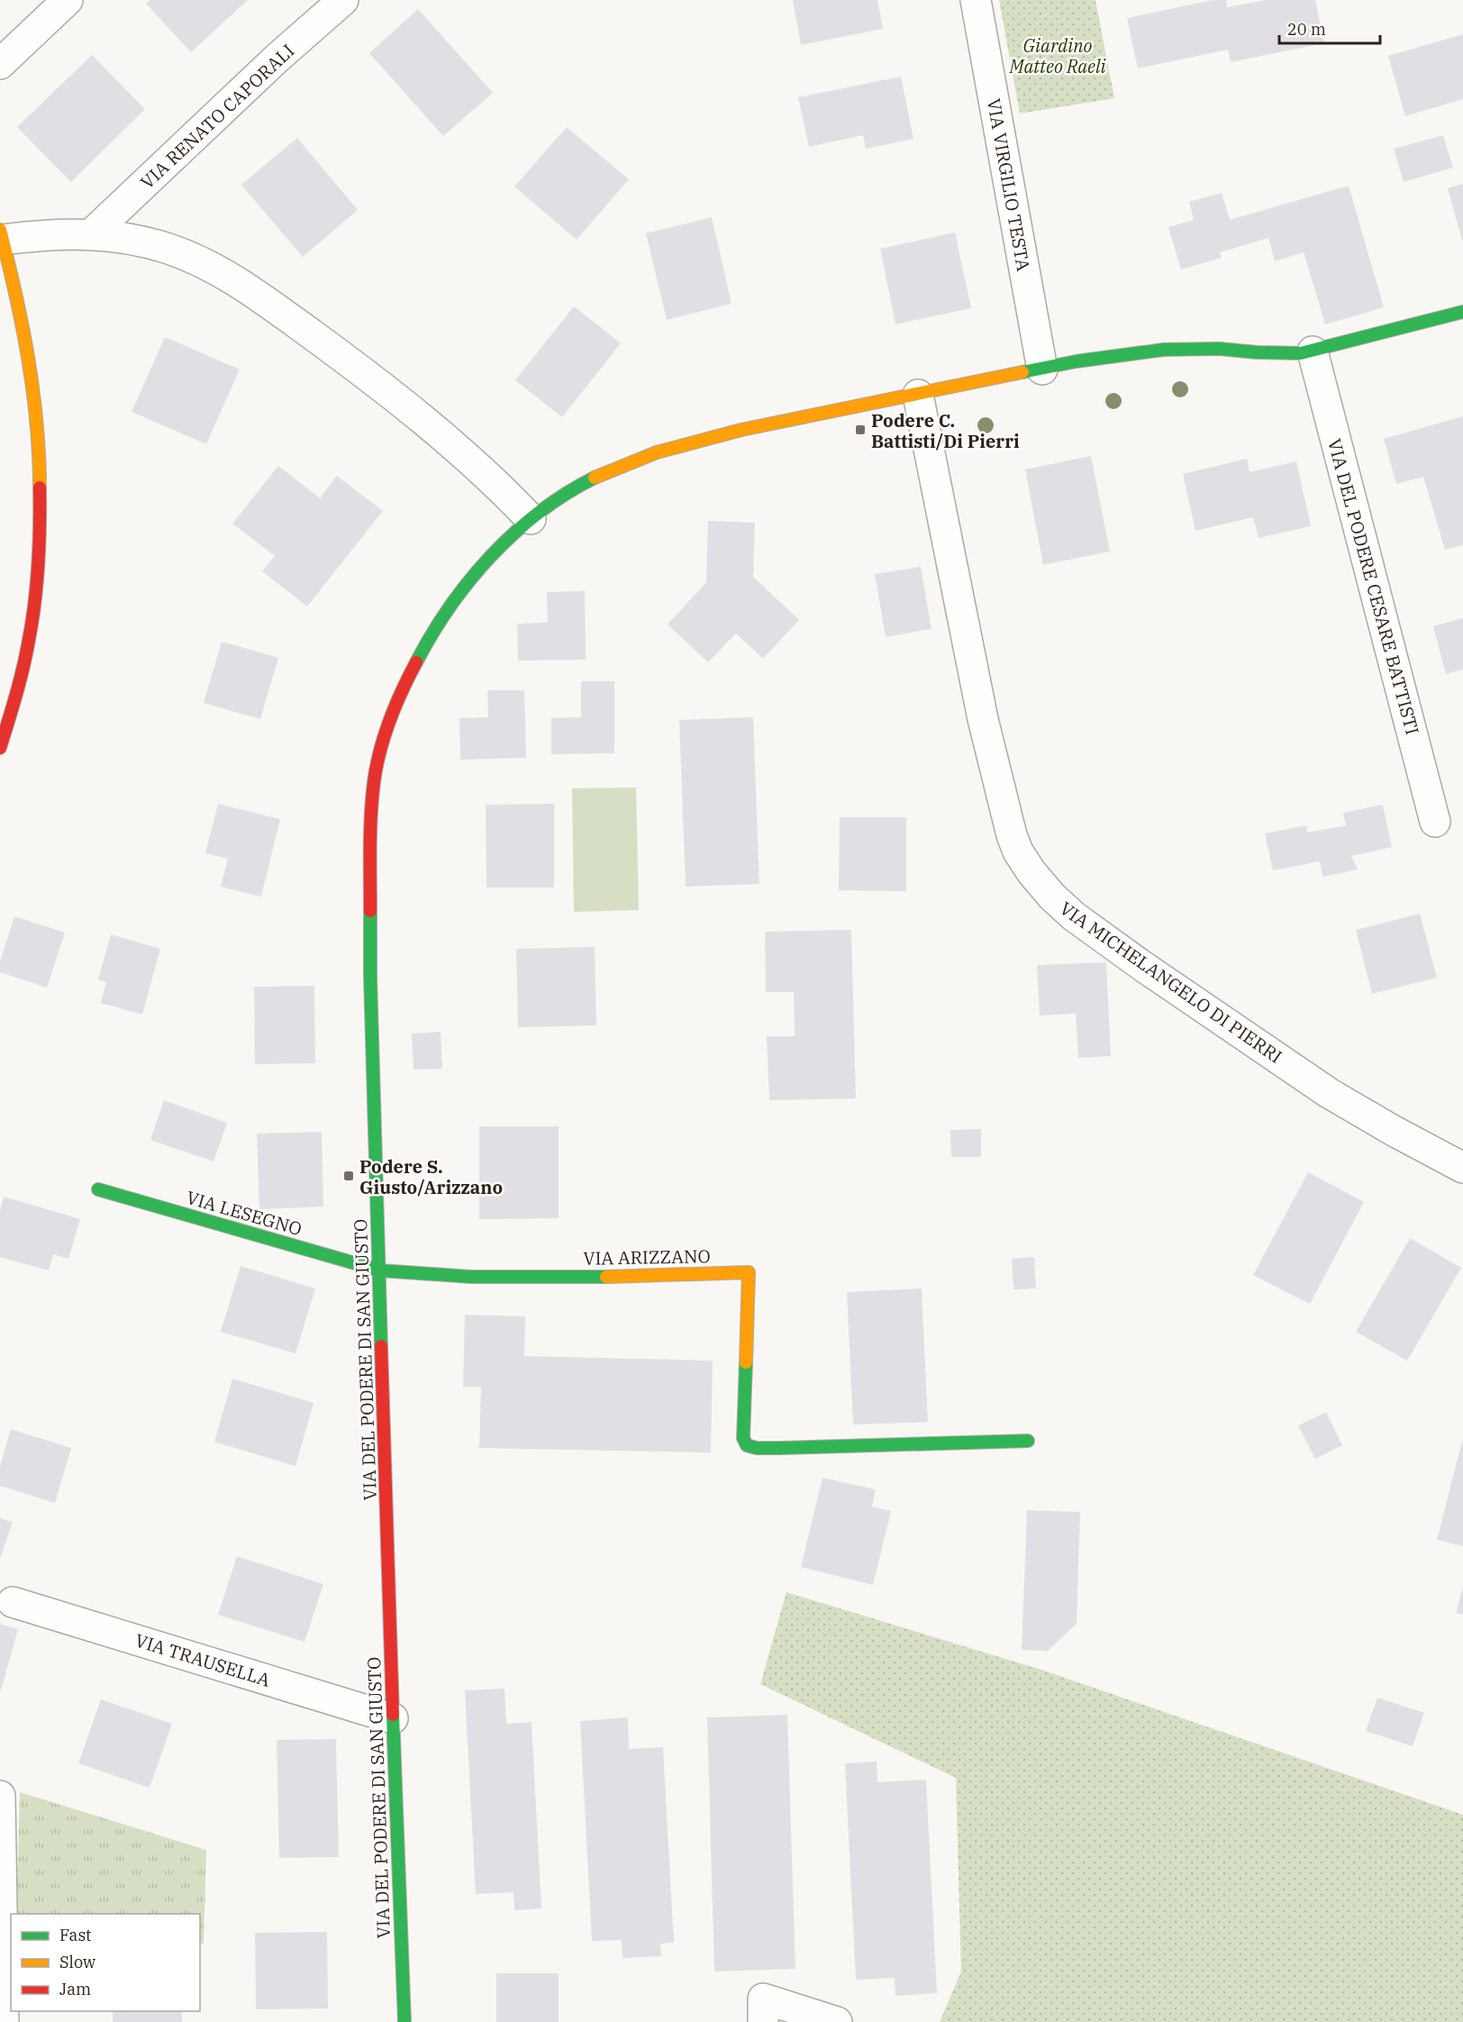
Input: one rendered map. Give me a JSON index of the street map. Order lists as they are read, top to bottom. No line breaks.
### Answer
{"streets":{"street":["VIA RENATO CAPORALI","VIA VIRGILIO TESTA","VIA DEL PODERE CESARE BATTISTI","VIA MICHELANGELO DI PIERRI","VIA LESEGNO","VIA ARIZZANO","VIA DEL PODERE DI SAN GIUSTO","VIA TRAUSELLA"]},"crossings":[["VIA LESEGNO","VIA ARIZZANO"],["VIA LESEGNO","VIA DEL PODERE DI SAN GIUSTO"],["VIA ARIZZANO","VIA DEL PODERE DI SAN GIUSTO"],["VIA DEL PODERE DI SAN GIUSTO","VIA TRAUSELLA"]],"parks":["Giardino Matteo Raeli"],"places":{"transit":["Podere C. Battisti/Di Pierri","Podere S. Giusto/Arizzano"]},"legend":["Fast","Slow","Jam"],"scale_bar":"20 m"}
